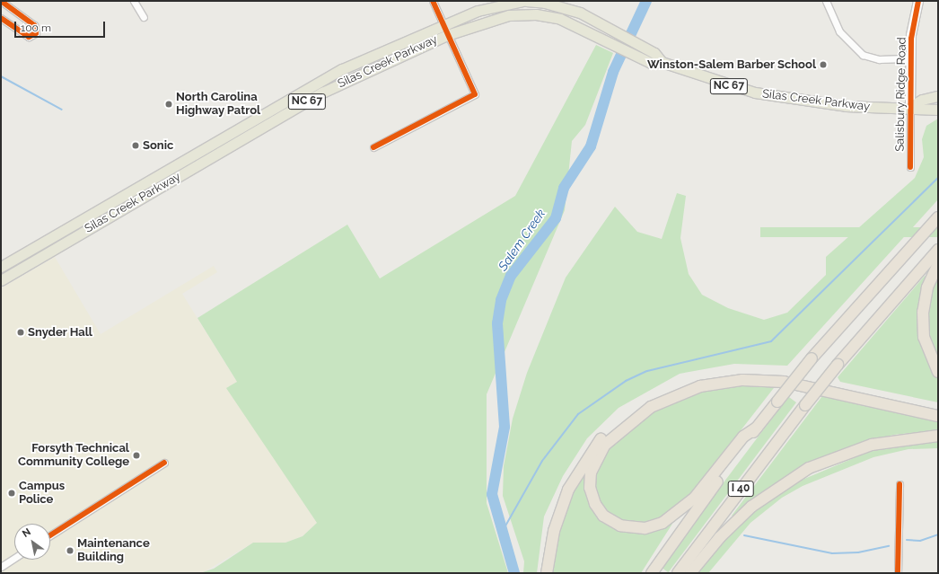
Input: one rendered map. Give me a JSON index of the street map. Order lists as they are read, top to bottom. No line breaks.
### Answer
{"streets":{"highway":["I 40"],"main road":["Silas Creek Parkway","NC 67"],"street":["Salisbury Ridge Road"]},"crossings":[["Silas Creek Parkway","Salisbury Ridge Road"]],"water":["Salem Creek"],"places":["Winston-Salem Barber School","North Carolina Highway Patrol","Sonic","Snyder Hall","Forsyth Technical Community College","Campus Police","Maintenance Building"],"scale_bar":"100 m","north":"top left"}
